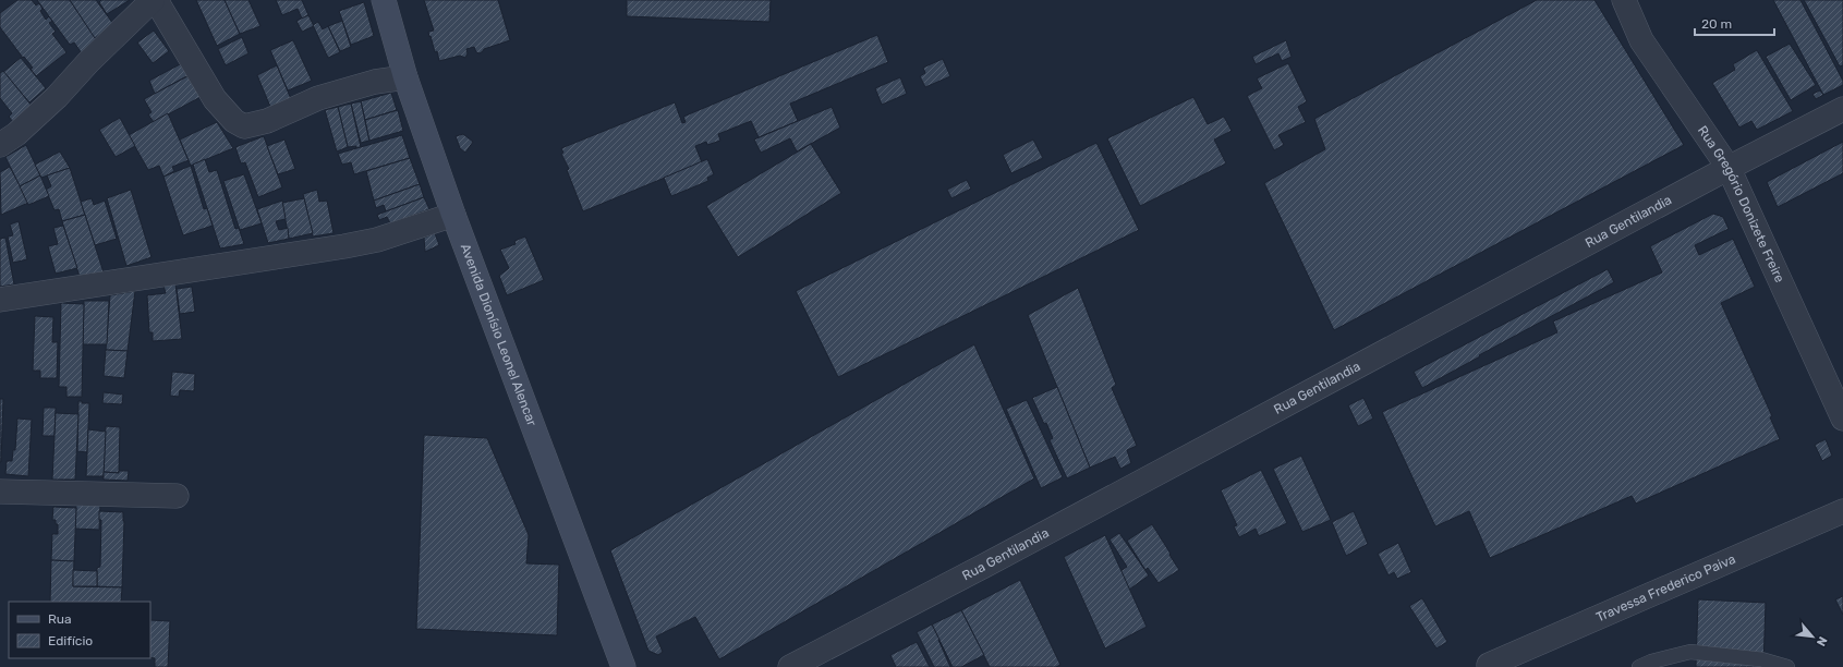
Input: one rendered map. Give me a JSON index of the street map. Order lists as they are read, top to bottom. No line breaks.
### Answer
{"streets":{"main road":["Avenida Dionísio Leonel Alencar"],"street":["Rua Gregório Donizete Freire","Rua Gentilandia","Travessa Frederico Paiva"]},"crossings":[["Rua Gregório Donizete Freire","Rua Gentilandia"]],"legend":["Rua","Edifício"],"scale_bar":"20 m","north":"bottom right"}
